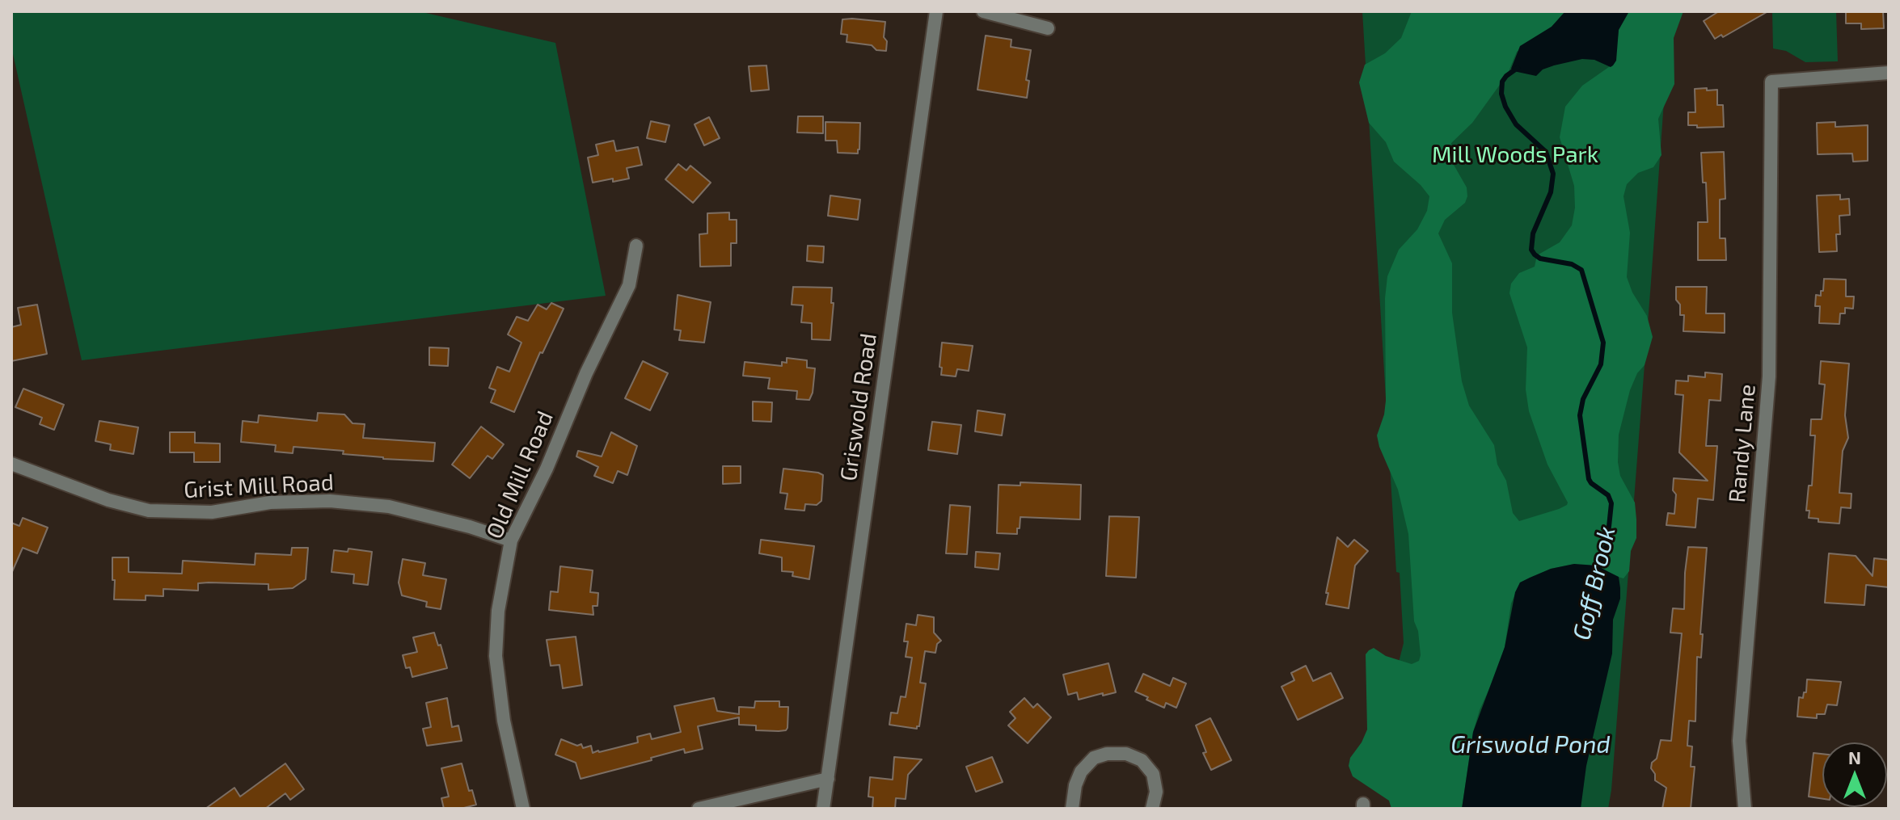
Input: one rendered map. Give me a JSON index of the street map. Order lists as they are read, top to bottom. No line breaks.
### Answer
{"streets":{"street":["Griswold Road","Randy Lane","Old Mill Road","Grist Mill Road"]},"crossings":[["Old Mill Road","Grist Mill Road"]],"water":["Goff Brook","Griswold Pond"],"parks":["Mill Woods Park"],"north":"top"}
